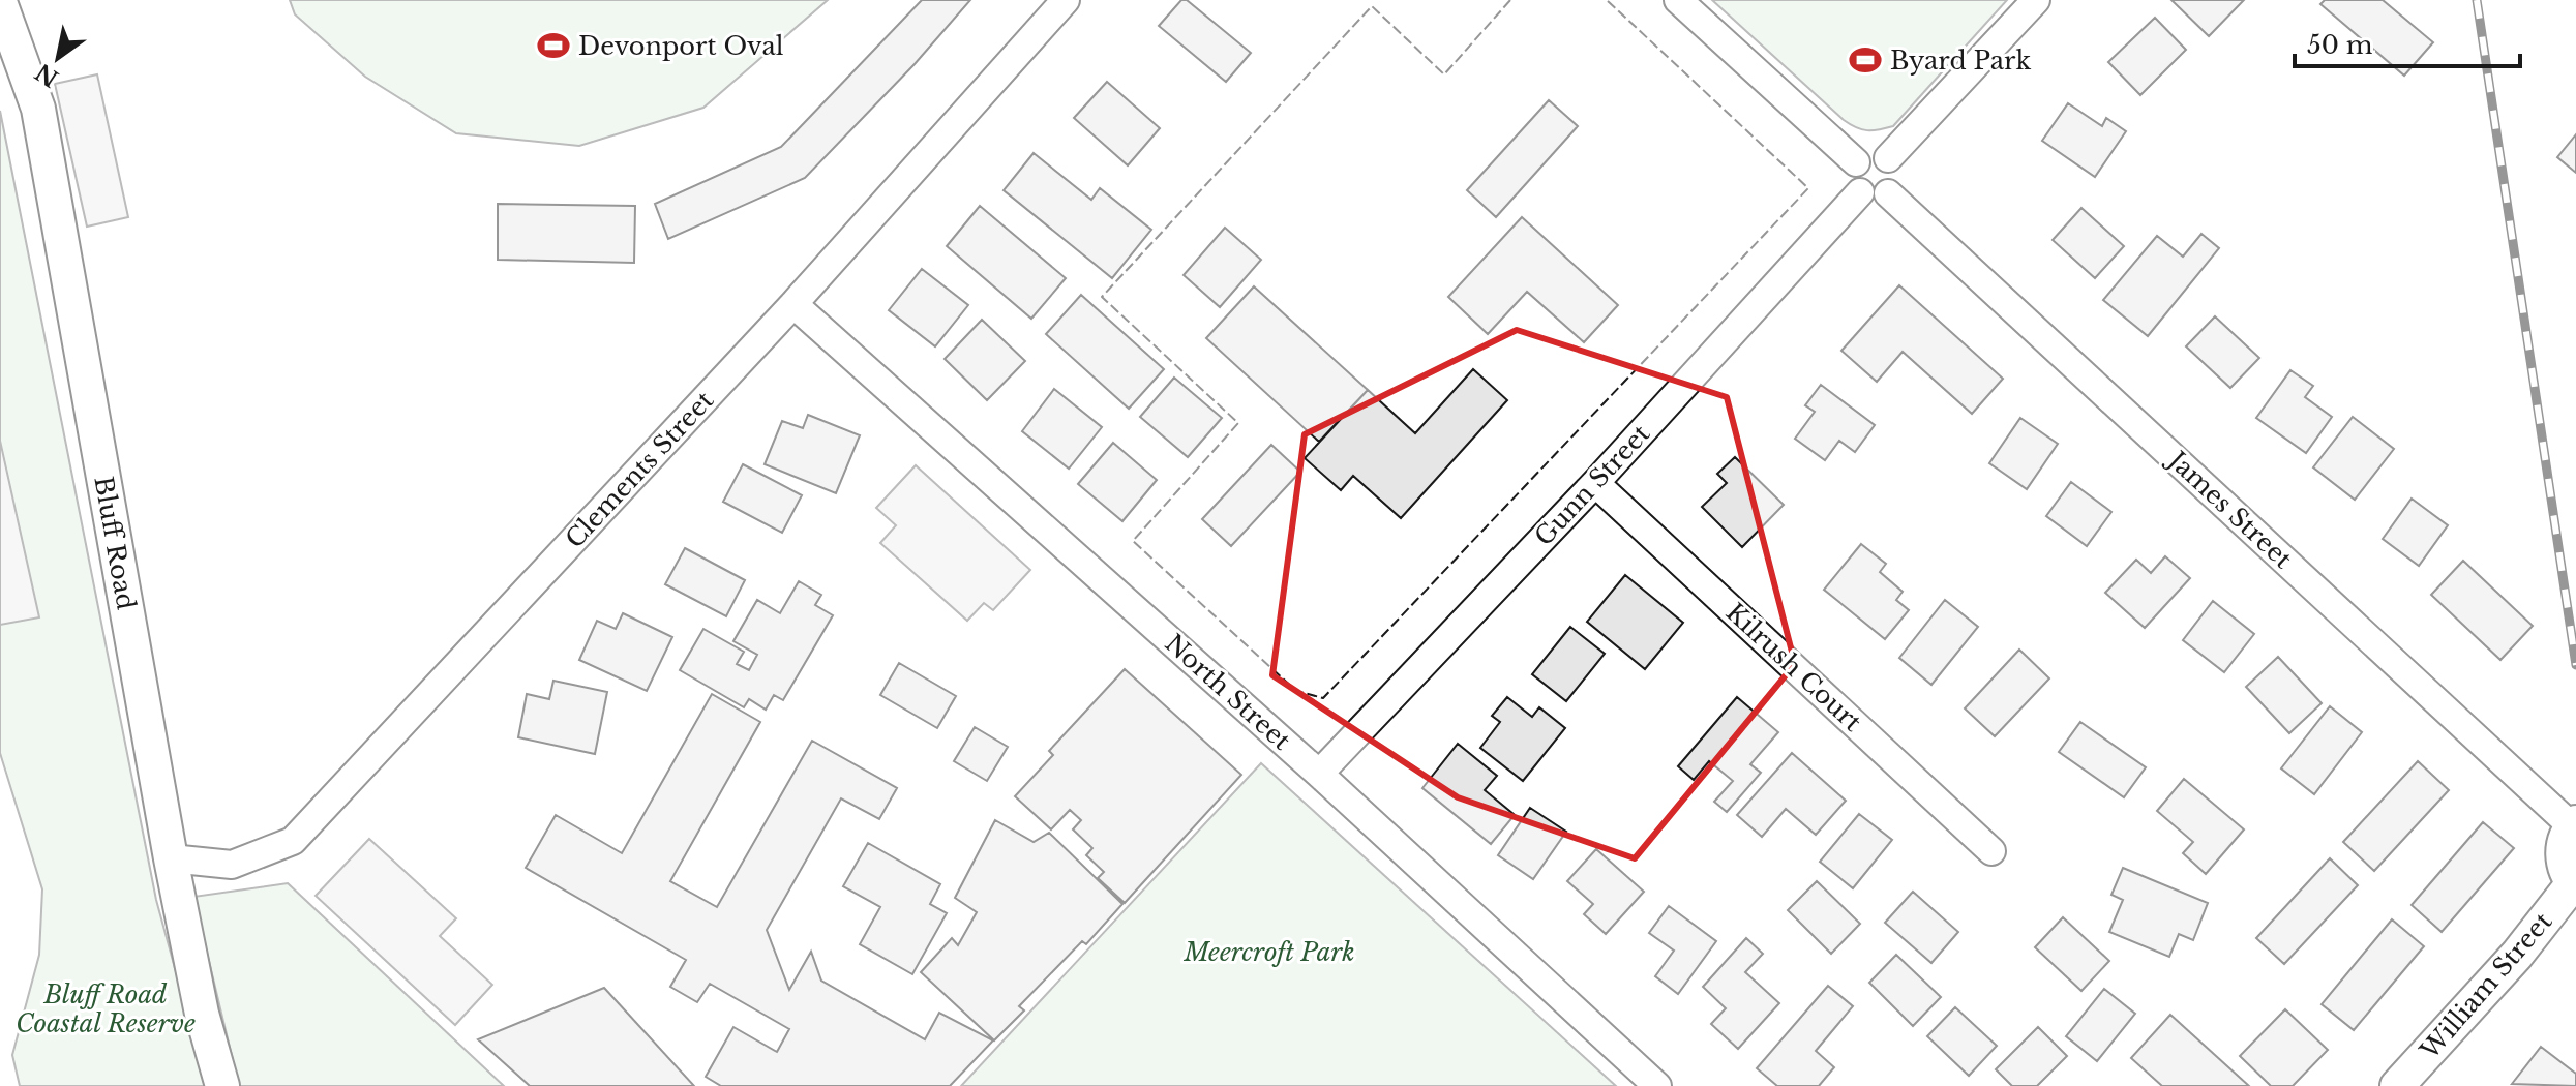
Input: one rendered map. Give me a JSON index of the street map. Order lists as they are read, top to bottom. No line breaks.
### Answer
{"streets":{"street":["Clements Street","Gunn Street","James Street","Bluff Road","Kilrush Court","North Street","William Street"]},"crossings":[["Clements Street","Bluff Road"],["Clements Street","North Street"],["Gunn Street","James Street"],["Gunn Street","Kilrush Court"],["Gunn Street","North Street"]],"parks":["Meercroft Park","Bluff Road Coastal Reserve"],"places":{"sports":["Devonport Oval","Byard Park"]},"scale_bar":"50 m","north":"bottom left"}
